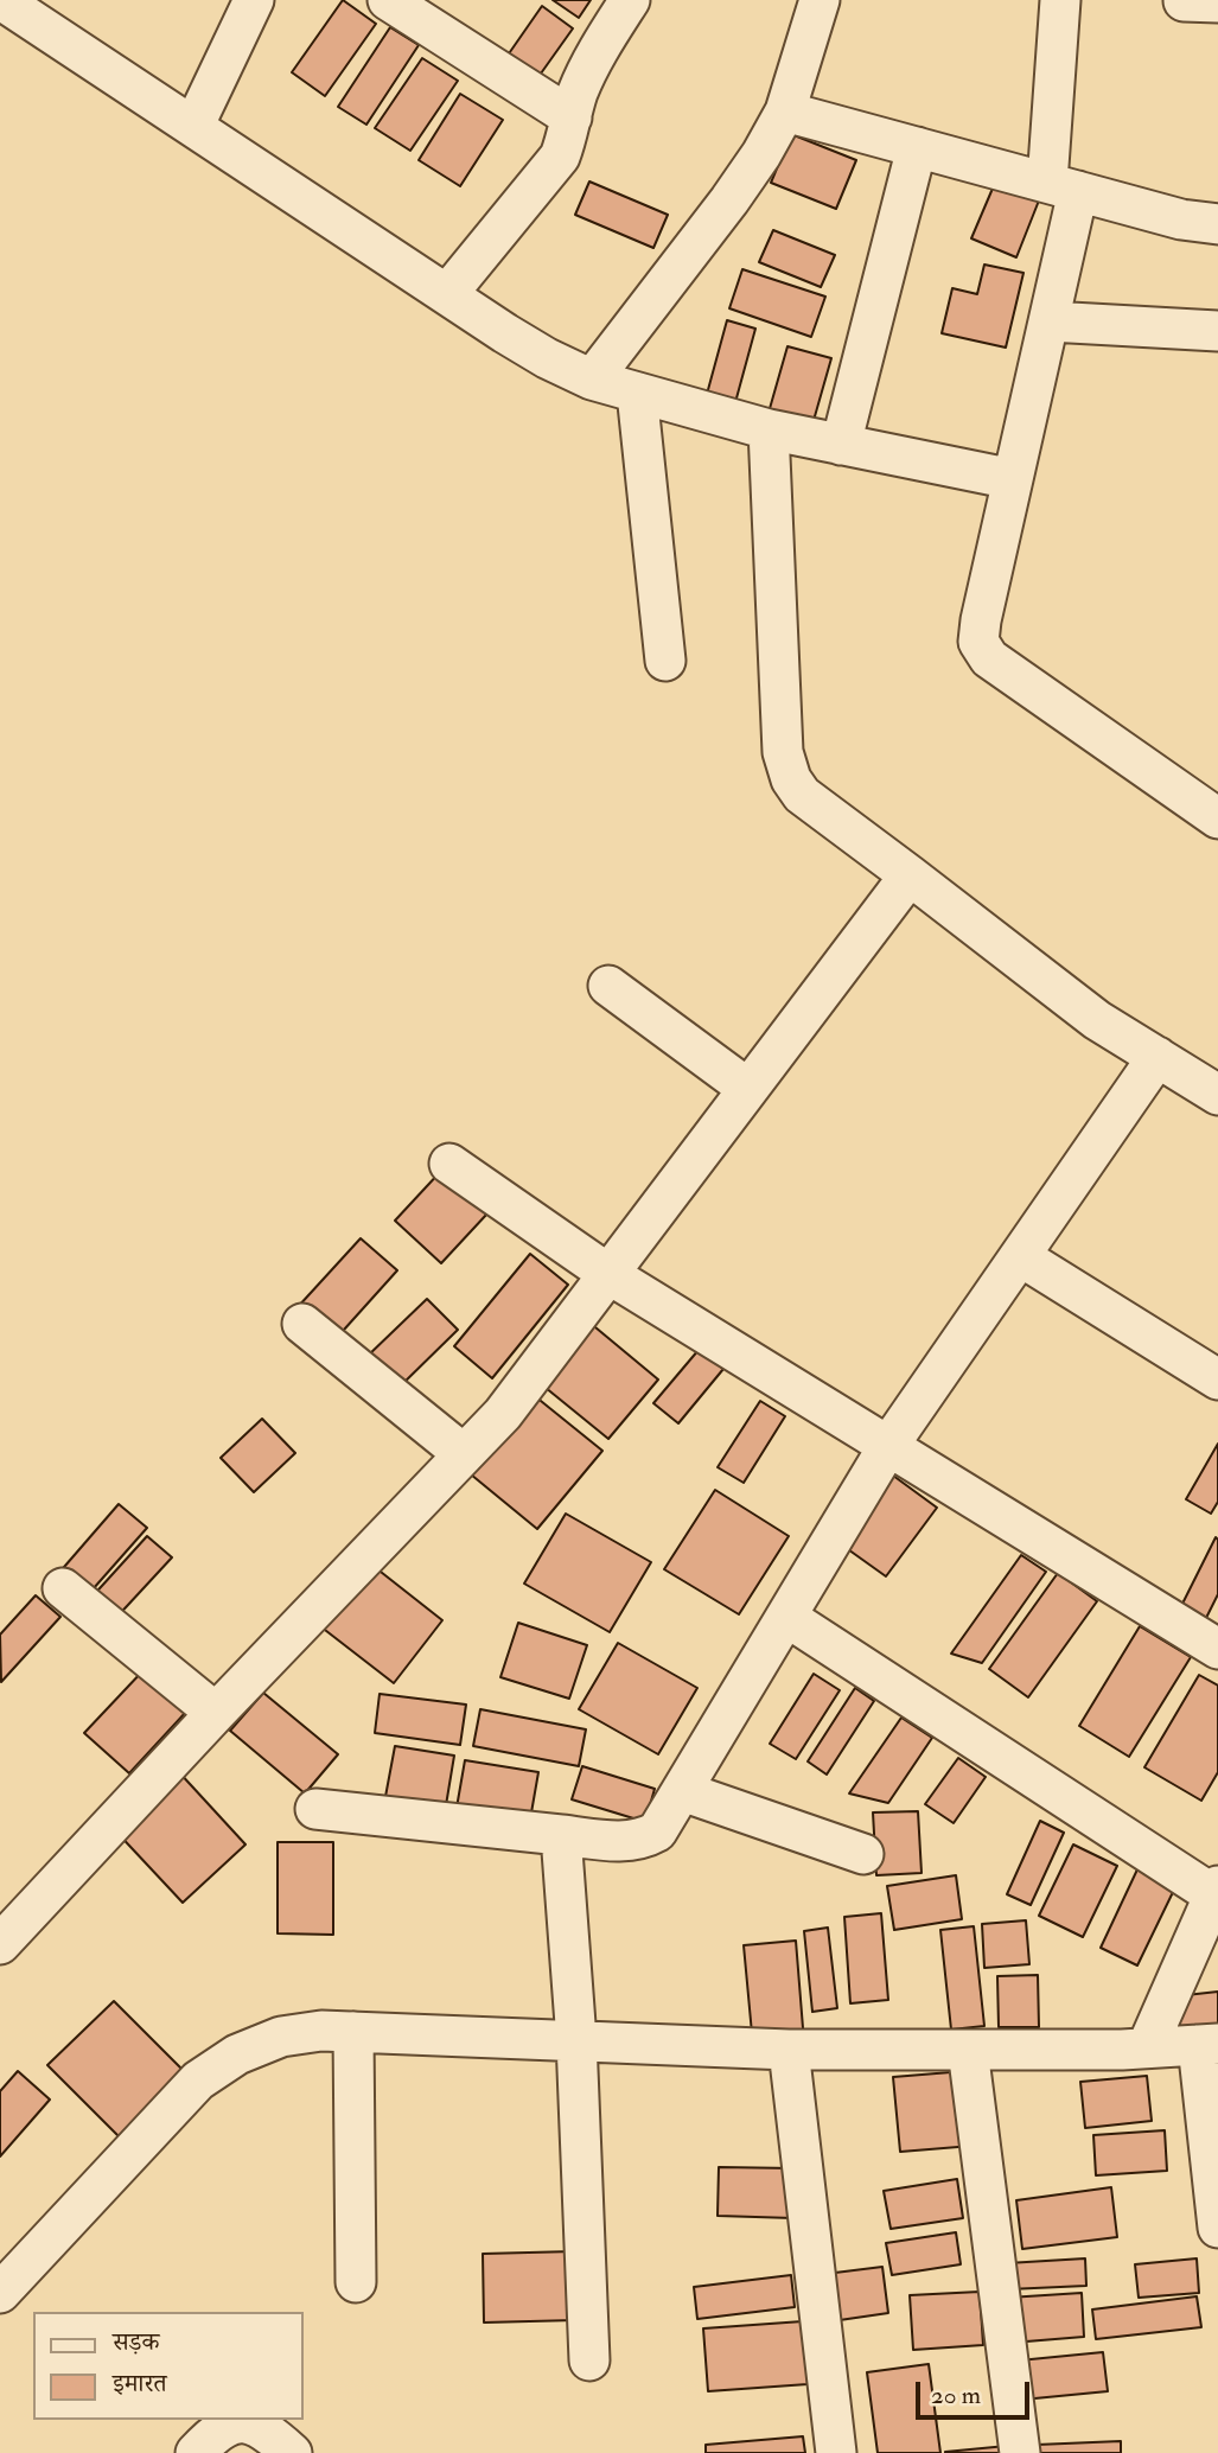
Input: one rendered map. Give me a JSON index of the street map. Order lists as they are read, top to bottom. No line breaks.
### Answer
{"legend":["सड़क","इमारत"],"scale_bar":"20 m"}
